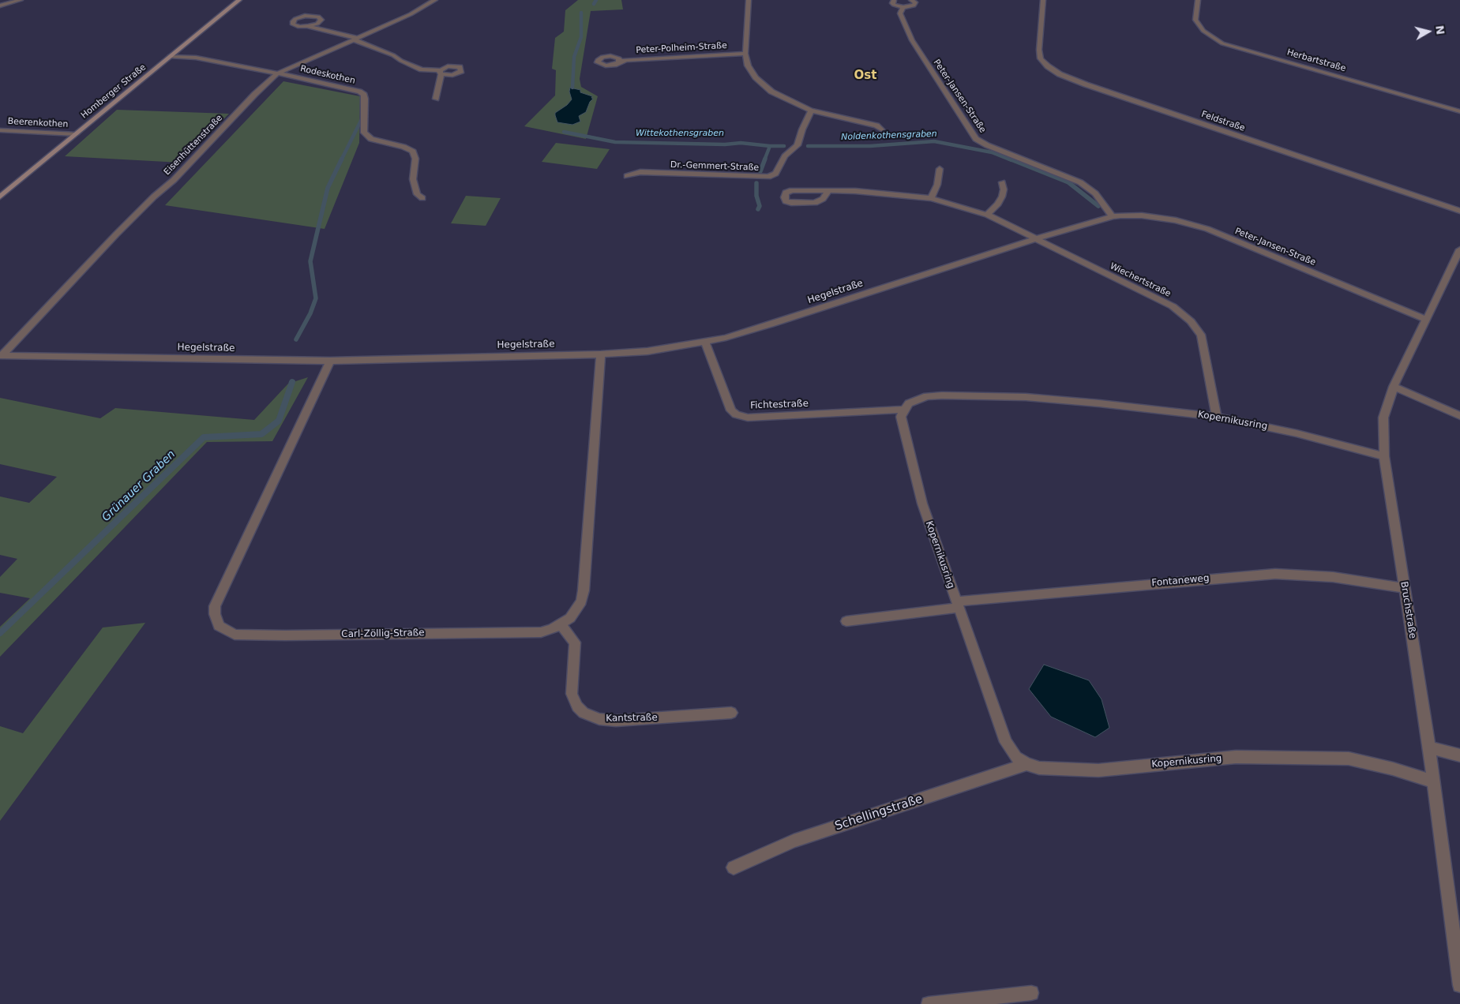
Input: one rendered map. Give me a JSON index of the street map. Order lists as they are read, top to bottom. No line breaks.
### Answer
{"streets":{"main road":["Homberger Straße"],"street":["Peter-Polheim-Straße","Herbartstraße","Rodeskothen","Peter-Jansen-Straße","Feldstraße","Beerenkothen","Eisenhüttenstraße","Dr.-Gemmert-Straße","Wiechertstraße","Hegelstraße","Fichtestraße","Kopernikusring","Fontaneweg","Bruchstraße","Carl-Zöllig-Straße","Kantstraße","Schellingstraße"]},"crossings":[["Rodeskothen","Homberger Straße"],["Rodeskothen","Eisenhüttenstraße"],["Homberger Straße","Beerenkothen"],["Peter-Jansen-Straße","Wiechertstraße"],["Peter-Jansen-Straße","Hegelstraße"],["Peter-Jansen-Straße","Bruchstraße"],["Eisenhüttenstraße","Hegelstraße"],["Wiechertstraße","Hegelstraße"],["Wiechertstraße","Kopernikusring"],["Hegelstraße","Fichtestraße"],["Hegelstraße","Carl-Zöllig-Straße"],["Fichtestraße","Kopernikusring"],["Kopernikusring","Fontaneweg"],["Kopernikusring","Bruchstraße"],["Kopernikusring","Schellingstraße"],["Fontaneweg","Bruchstraße"],["Carl-Zöllig-Straße","Kantstraße"]],"districts":["Ost"],"water":["Wittekothensgraben","Noldenkothensgraben","Grünauer Graben"],"north":"right"}
